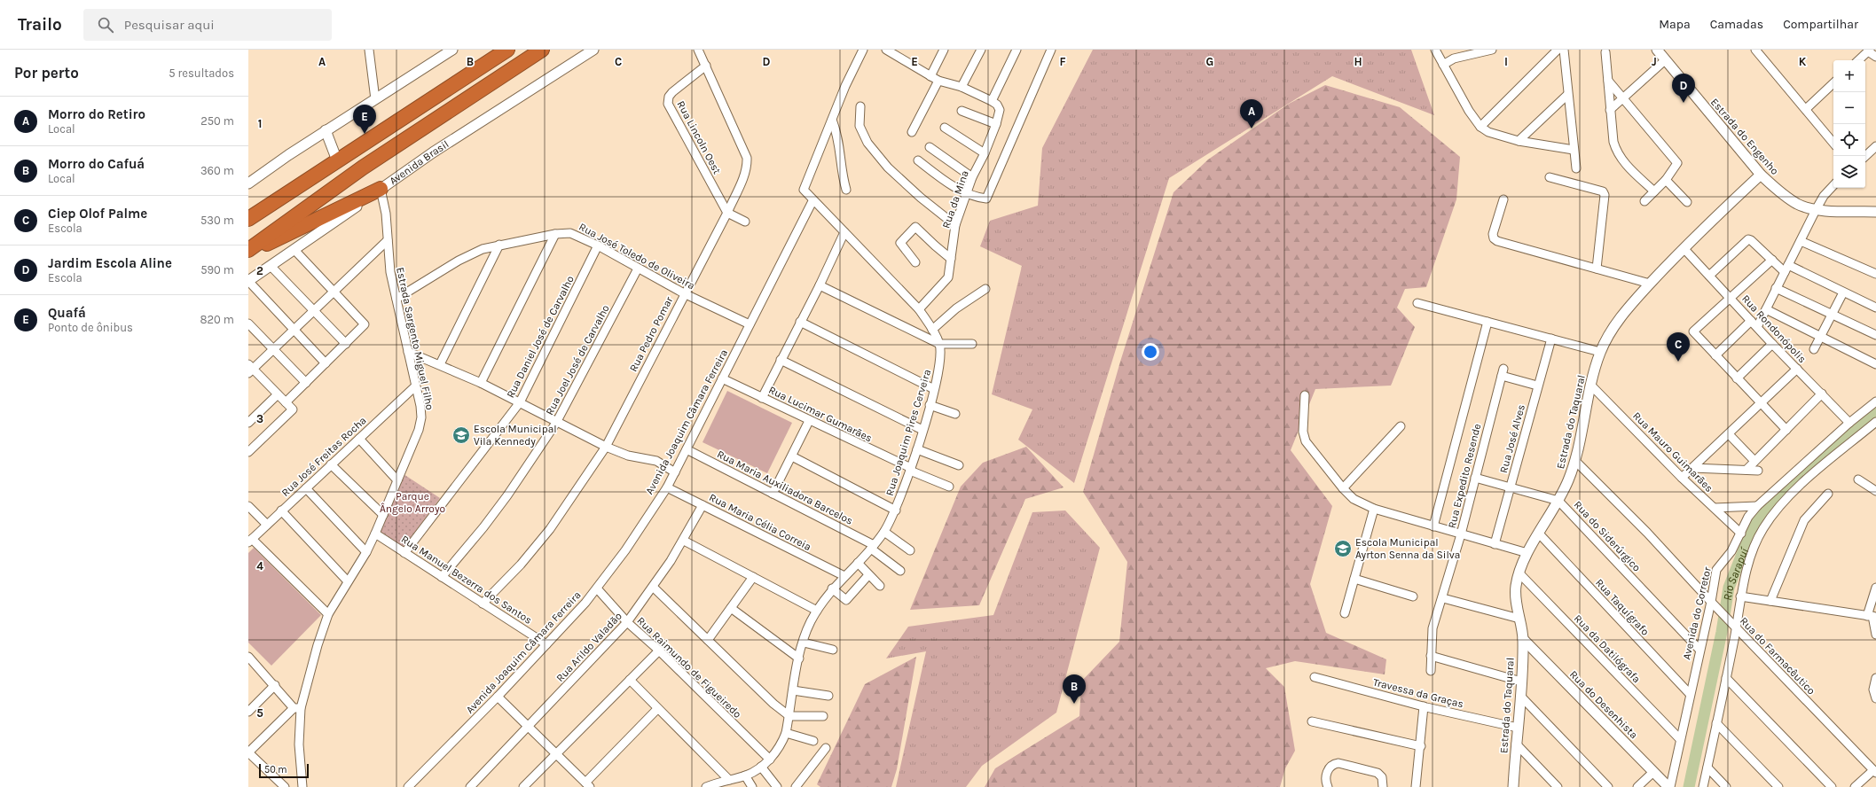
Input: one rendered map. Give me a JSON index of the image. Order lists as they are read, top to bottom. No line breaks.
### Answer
{"streets":{"street":["Estrada do Engenho","Rua Lincoln Oest","Avenida Brasil","Rua da Mina","Rua José Toledo de Oliveira","Rua Rondonópolis","Rua Pedro Pomar","Rua Daniel José de Carvalho","Estrada Sargento Miguel Filho","Rua Joel José de Carvalho","Rua Lucimar Gumarães","Avenida Joaquim Câmara Ferreira","Estrada do Taquaral","Rua Joaquim Pires Cerveira","Rua José Alves","Rua Mauro Guimarães","Rua José Freitas Rocha","Rua Expedito Resende","Rua Maria Auxiliadora Barcelos","Rua Maria Célia Correia","Rua do Siderúrgico","Rua Manuel Bezerra dos Santos","Rua Taquígrafo","Avenida do Corretor","Rua Arildo Valadão","Rua da Datilógrafa","Rua do Farmacêutico","Rua Raimundo de Figueiredo","Travessa da Graças","Rua do Desenhista"]},"crossings":[["Estrada do Engenho","Estrada do Taquaral"],["Rua Lincoln Oest","Rua Pedro Pomar"],["Avenida Brasil","Estrada Sargento Miguel Filho"],["Rua da Mina","Rua Joaquim Pires Cerveira"],["Rua José Toledo de Oliveira","Rua Pedro Pomar"],["Rua José Toledo de Oliveira","Rua Daniel José de Carvalho"],["Rua José Toledo de Oliveira","Estrada Sargento Miguel Filho"],["Rua José Toledo de Oliveira","Rua Joel José de Carvalho"],["Rua José Toledo de Oliveira","Avenida Joaquim Câmara Ferreira"],["Rua Rondonópolis","Estrada do Taquaral"],["Rua Rondonópolis","Avenida do Corretor"],["Rua Pedro Pomar","Rua Manuel Bezerra dos Santos"],["Rua Daniel José de Carvalho","Rua Manuel Bezerra dos Santos"],["Estrada Sargento Miguel Filho","Rua José Freitas Rocha"],["Estrada Sargento Miguel Filho","Rua Manuel Bezerra dos Santos"],["Rua Joel José de Carvalho","Rua Manuel Bezerra dos Santos"],["Rua Lucimar Gumarães","Avenida Joaquim Câmara Ferreira"],["Rua Lucimar Gumarães","Rua Joaquim Pires Cerveira"],["Avenida Joaquim Câmara Ferreira","Rua Joaquim Pires Cerveira"],["Avenida Joaquim Câmara Ferreira","Rua Maria Auxiliadora Barcelos"],["Avenida Joaquim Câmara Ferreira","Rua Maria Célia Correia"],["Avenida Joaquim Câmara Ferreira","Rua Manuel Bezerra dos Santos"],["Avenida Joaquim Câmara Ferreira","Rua Raimundo de Figueiredo"],["Estrada do Taquaral","Rua Mauro Guimarães"],["Estrada do Taquaral","Rua do Siderúrgico"],["Estrada do Taquaral","Rua Taquígrafo"],["Estrada do Taquaral","Rua da Datilógrafa"],["Estrada do Taquaral","Rua do Farmacêutico"],["Estrada do Taquaral","Travessa da Graças"],["Estrada do Taquaral","Rua do Desenhista"],["Rua Joaquim Pires Cerveira","Rua Maria Auxiliadora Barcelos"],["Rua Joaquim Pires Cerveira","Rua Maria Célia Correia"],["Rua Joaquim Pires Cerveira","Rua Raimundo de Figueiredo"],["Rua José Alves","Rua Expedito Resende"],["Rua José Alves","Rua do Siderúrgico"],["Rua Mauro Guimarães","Avenida do Corretor"],["Rua Expedito Resende","Rua do Siderúrgico"],["Rua Maria Célia Correia","Rua Arildo Valadão"],["Rua do Siderúrgico","Avenida do Corretor"],["Rua Taquígrafo","Avenida do Corretor"],["Avenida do Corretor","Rua da Datilógrafa"],["Avenida do Corretor","Rua do Farmacêutico"],["Avenida do Corretor","Rua do Desenhista"],["Rua Arildo Valadão","Rua Raimundo de Figueiredo"]],"water":["Rio Sarapuí"],"parks":["Parque Ângelo Arroyo"],"places":{"school or university":["Escola Municipal Vila Kennedy","Escola Municipal Ayrton Senna da Silva"]},"scale_bar":"50 m","page":{"header":"Trailo","search":"Pesquisar aqui","nav":["Mapa","Camadas","Compartilhar"],"heading":["Por perto","5 resultados"],"map_buttons":["+","−"],"pins":["D","A","E","C","B"],"list":[{"mark":"A","name":"Morro do Retiro","note":"Local","value":"250 m"},{"mark":"B","name":"Morro do Cafuá","note":"Local","value":"360 m"},{"mark":"C","name":"Ciep Olof Palme","note":"Escola","value":"530 m"},{"mark":"D","name":"Jardim Escola Aline","note":"Escola","value":"590 m"},{"mark":"E","name":"Quafá","note":"Ponto de ônibus","value":"820 m"}],"scale":"50 m"},"grid":{"columns":["A","B","C","D","E","F","G","H","I","J","K"],"rows":["1","2","3","4","5"]}}
